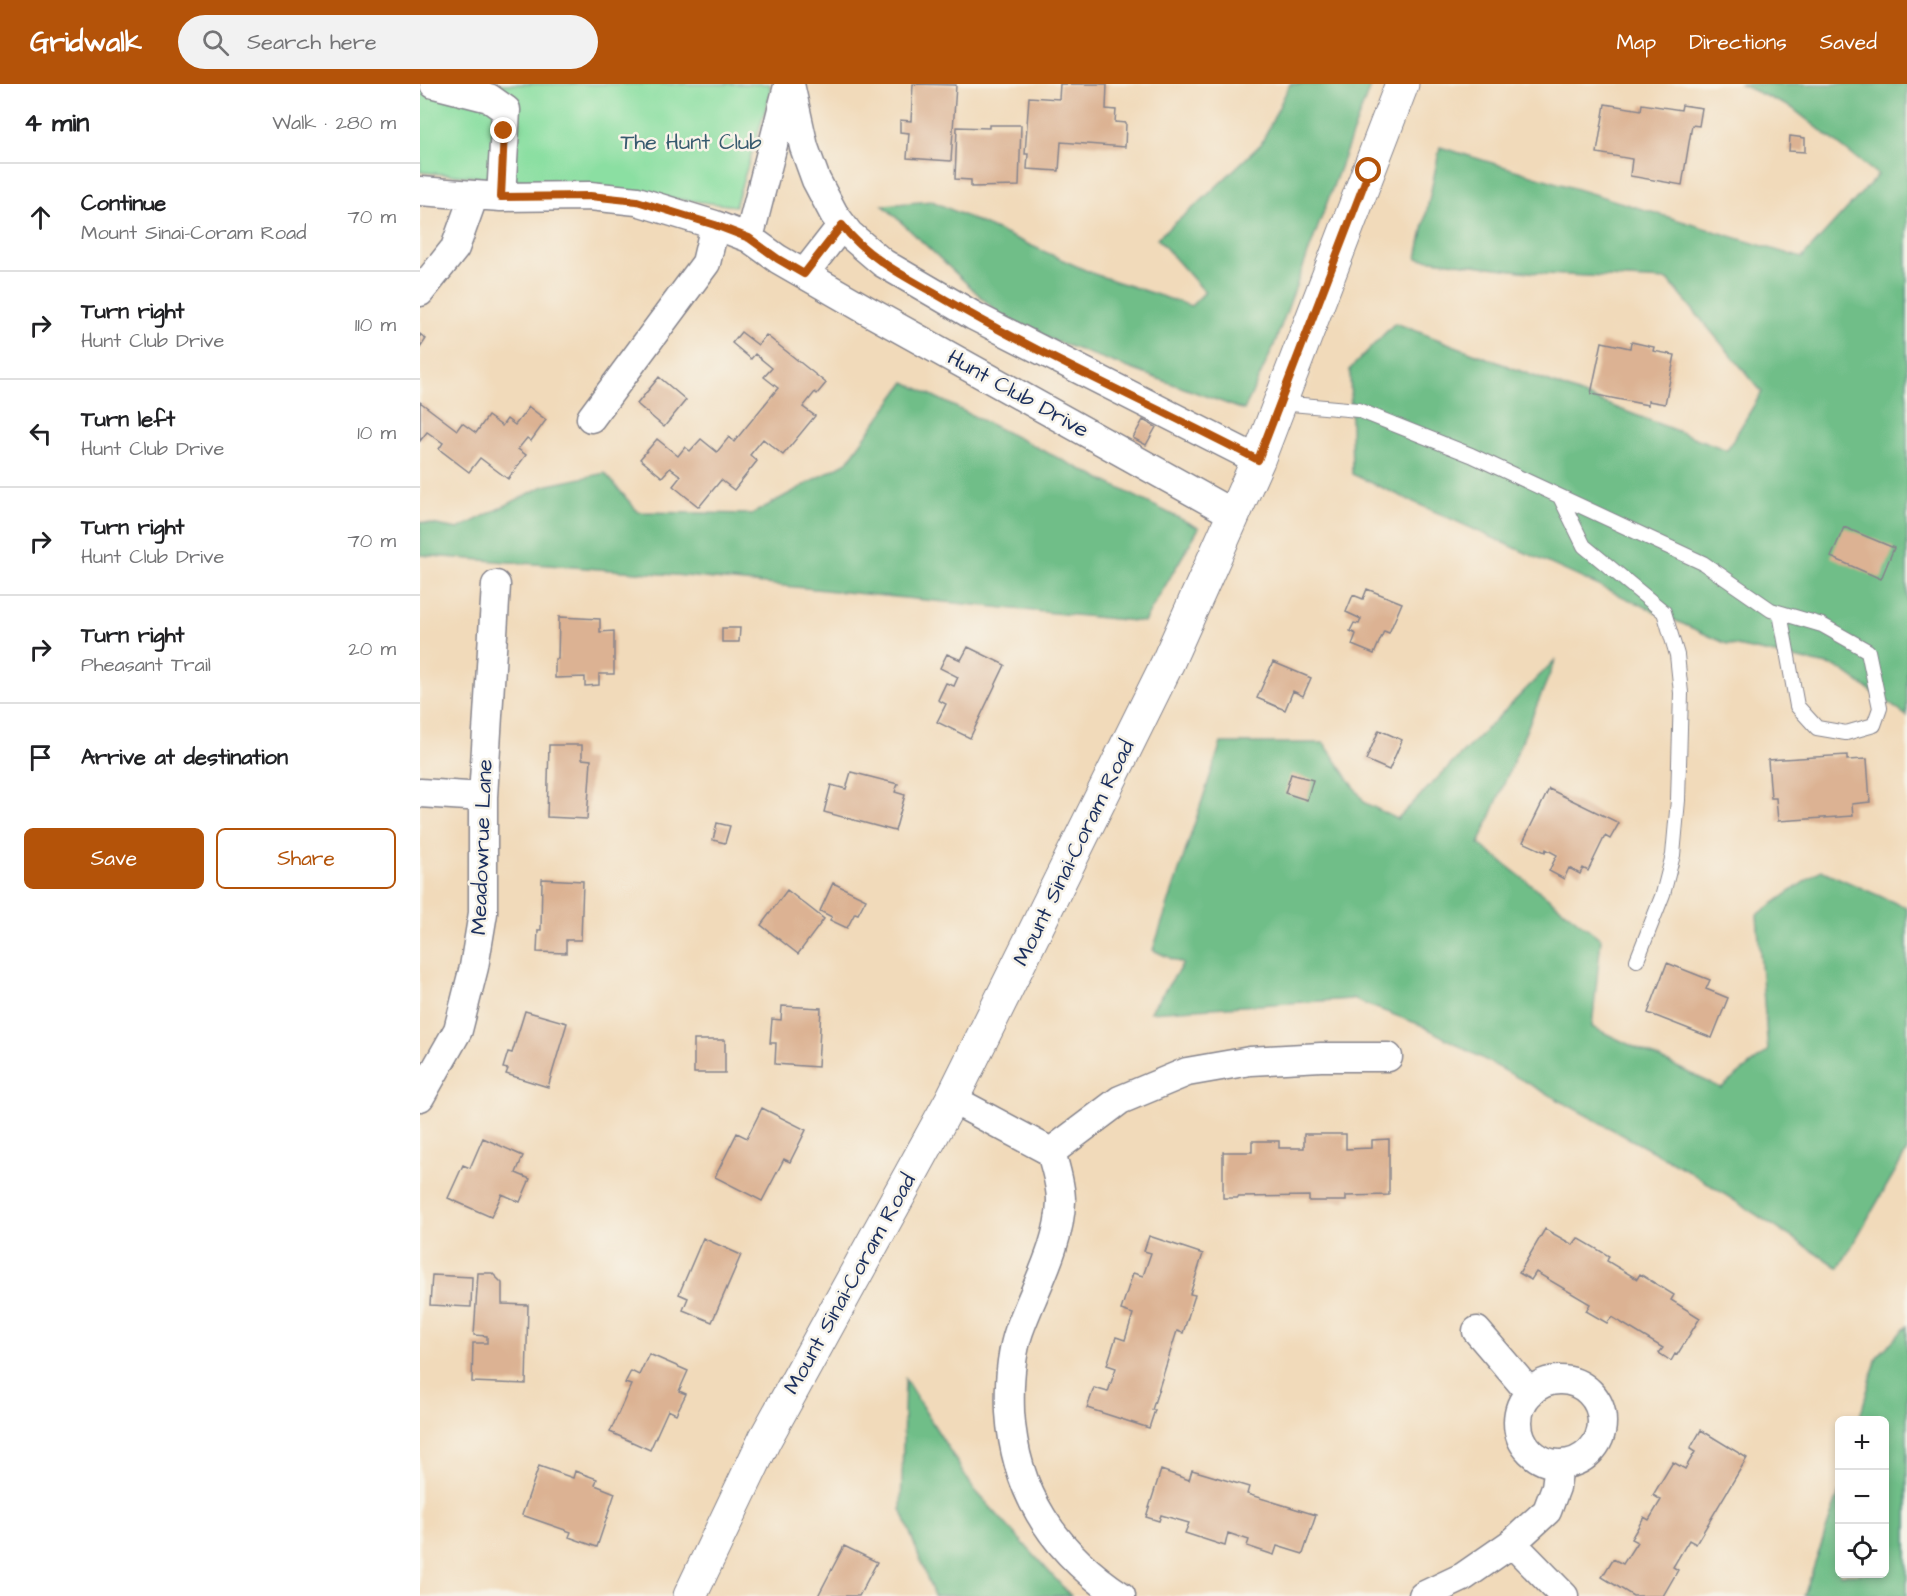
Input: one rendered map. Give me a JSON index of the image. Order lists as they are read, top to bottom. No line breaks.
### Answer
{"streets":{"main road":["Mount Sinai-Coram Road"],"street":["Hunt Club Drive","Meadowrue Lane"]},"crossings":[["Hunt Club Drive","Mount Sinai-Coram Road"]],"parks":["The Hunt Club"],"page":{"header":"Gridwalk","search":"Search here","nav":["Map","Directions","Saved"],"heading":["4 min","Walk · 280 m"],"list":[["Continue","Mount Sinai-Coram Road","70 m"],["Turn right","Hunt Club Drive","110 m"],["Turn left","Hunt Club Drive","10 m"],["Turn right","Hunt Club Drive","70 m"],["Turn right","Pheasant Trail","20 m"],"Arrive at destination"],"buttons":["Save","Share"],"map_buttons":["+","−"]}}
